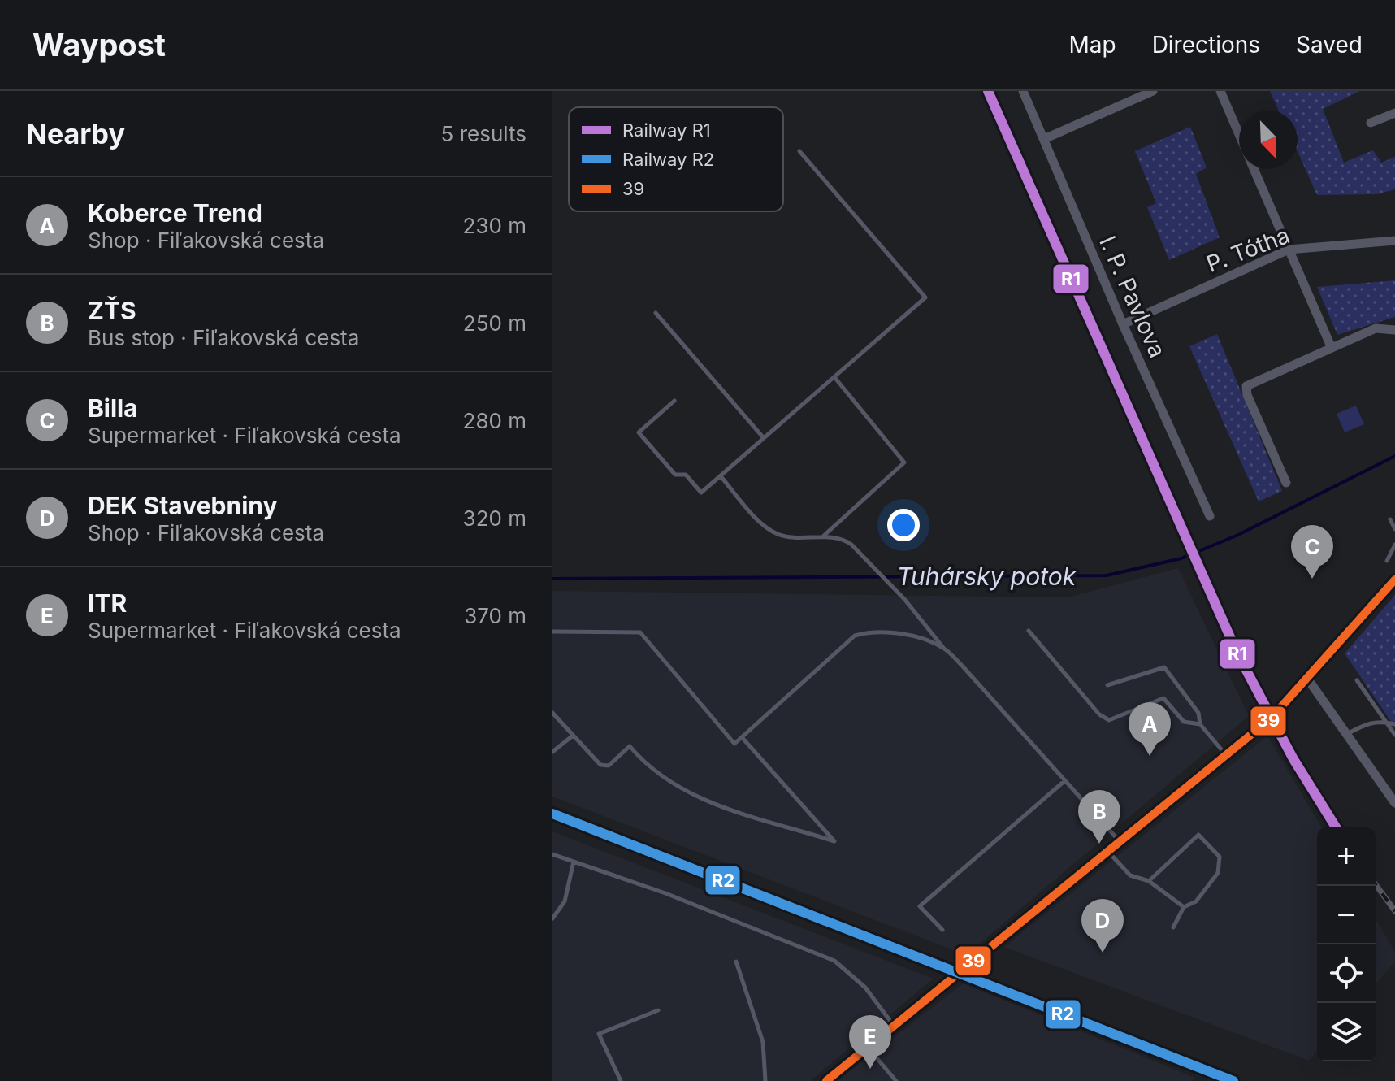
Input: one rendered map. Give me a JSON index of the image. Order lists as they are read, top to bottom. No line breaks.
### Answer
{"streets":{"street":["P. Tótha","I. P. Pavlova"]},"crossings":[["P. Tótha","I. P. Pavlova"]],"water":["Tuhársky potok"],"lines":["rail line R1","transit line 39","rail line R2"],"legend":["Railway R1","Railway R2","39"],"north":"bottom right","page":{"header":"Waypost","nav":["Map","Directions","Saved"],"heading":["Nearby","5 results"],"list":[{"mark":"A","name":"Koberce Trend","note":"Shop · Fiľakovská cesta","value":"230 m"},{"mark":"B","name":"ZŤS","note":"Bus stop · Fiľakovská cesta","value":"250 m"},{"mark":"C","name":"Billa","note":"Supermarket · Fiľakovská cesta","value":"280 m"},{"mark":"D","name":"DEK Stavebniny","note":"Shop · Fiľakovská cesta","value":"320 m"},{"mark":"E","name":"ITR","note":"Supermarket · Fiľakovská cesta","value":"370 m"}],"pins":["C","A","B","D","E"],"map_buttons":["+","−"]}}
